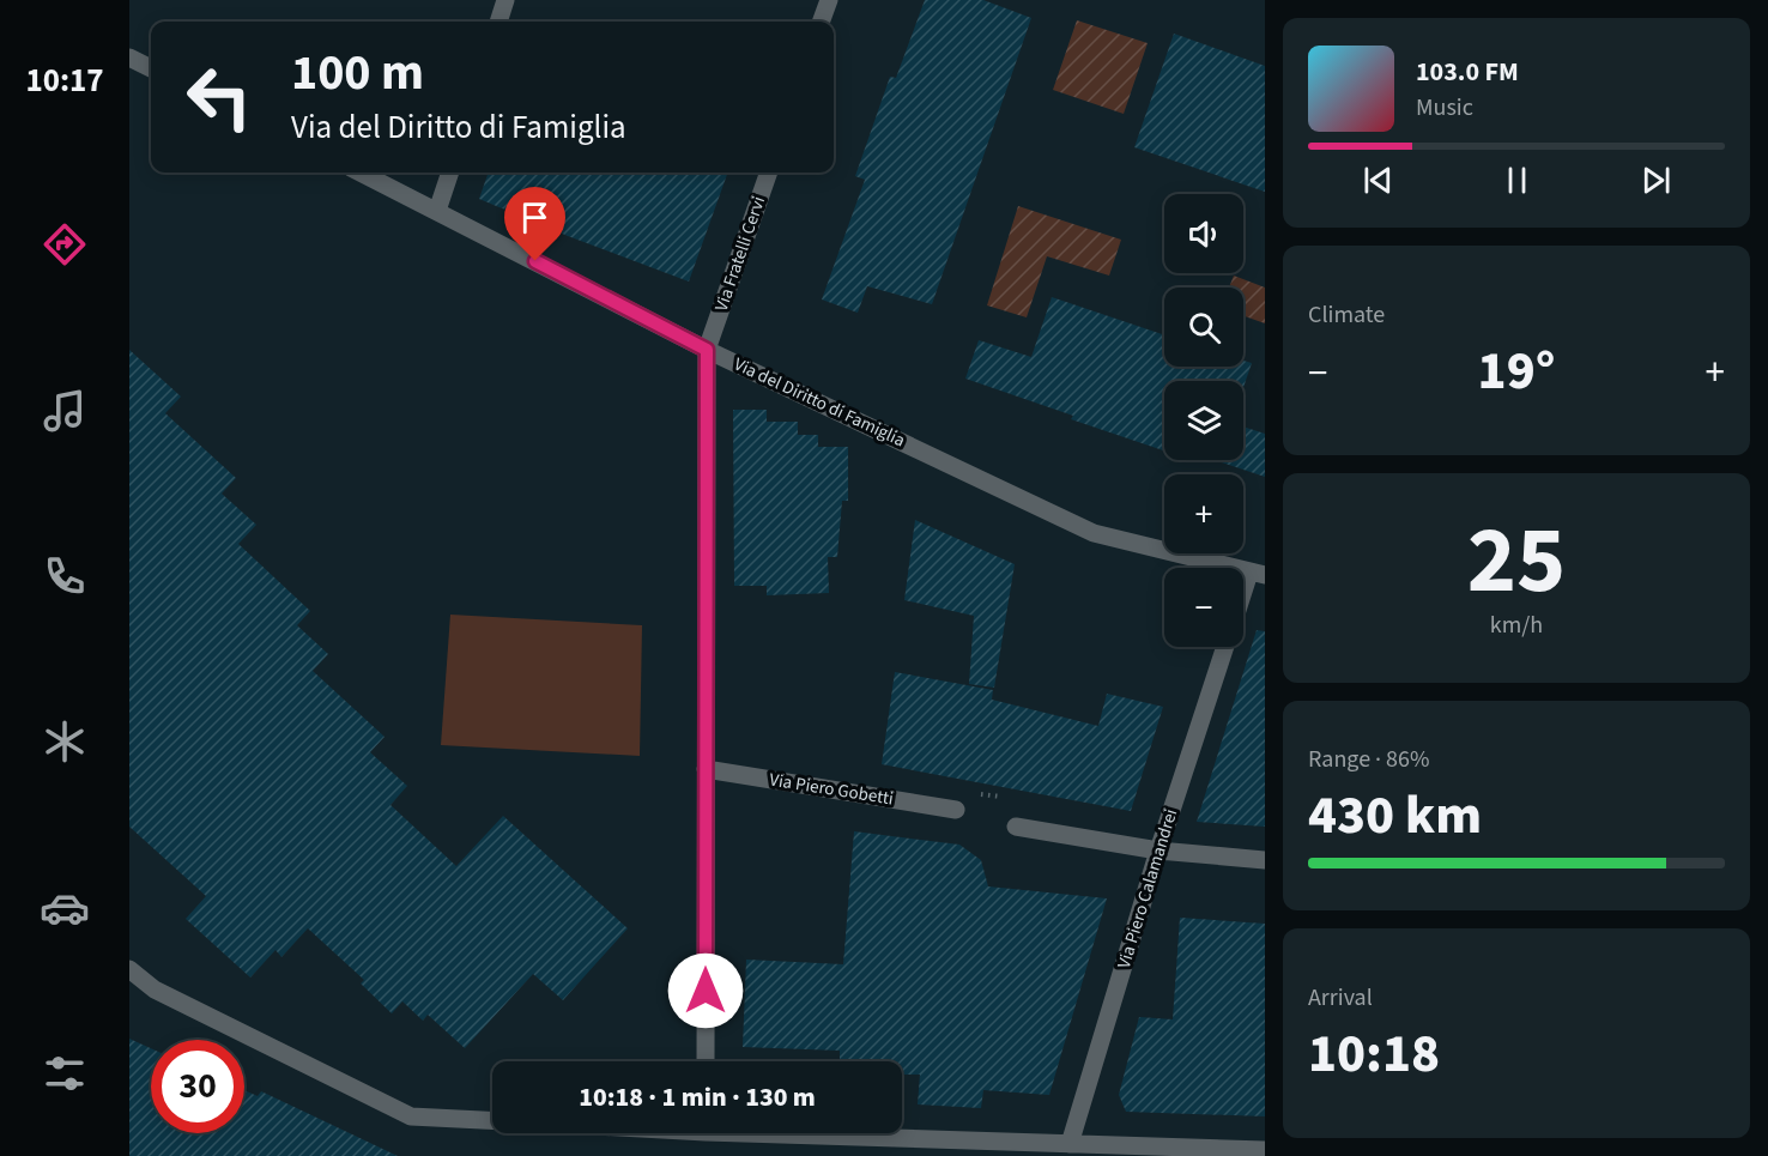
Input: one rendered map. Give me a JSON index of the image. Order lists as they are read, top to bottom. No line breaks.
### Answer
{"streets":{"street":["Via Fratelli Cervi","Via del Diritto di Famiglia","Via Piero Gobetti","Via Piero Calamandrei"]},"crossings":[["Via Fratelli Cervi","Via del Diritto di Famiglia"],["Via Fratelli Cervi","Via Piero Gobetti"]],"page":{"tabs":"10:17","turn":["100 m","Via del Diritto di Famiglia"],"song":["103.0 FM","Music"],"map_buttons":["+","−"],"tile":["Climate",["25","km/h"],["Range · 86%","430 km"],["Arrival","10:18"]],"heat":["−","19°","+"],"limit":"30","trip":"10:18 · 1 min · 130 m"}}
